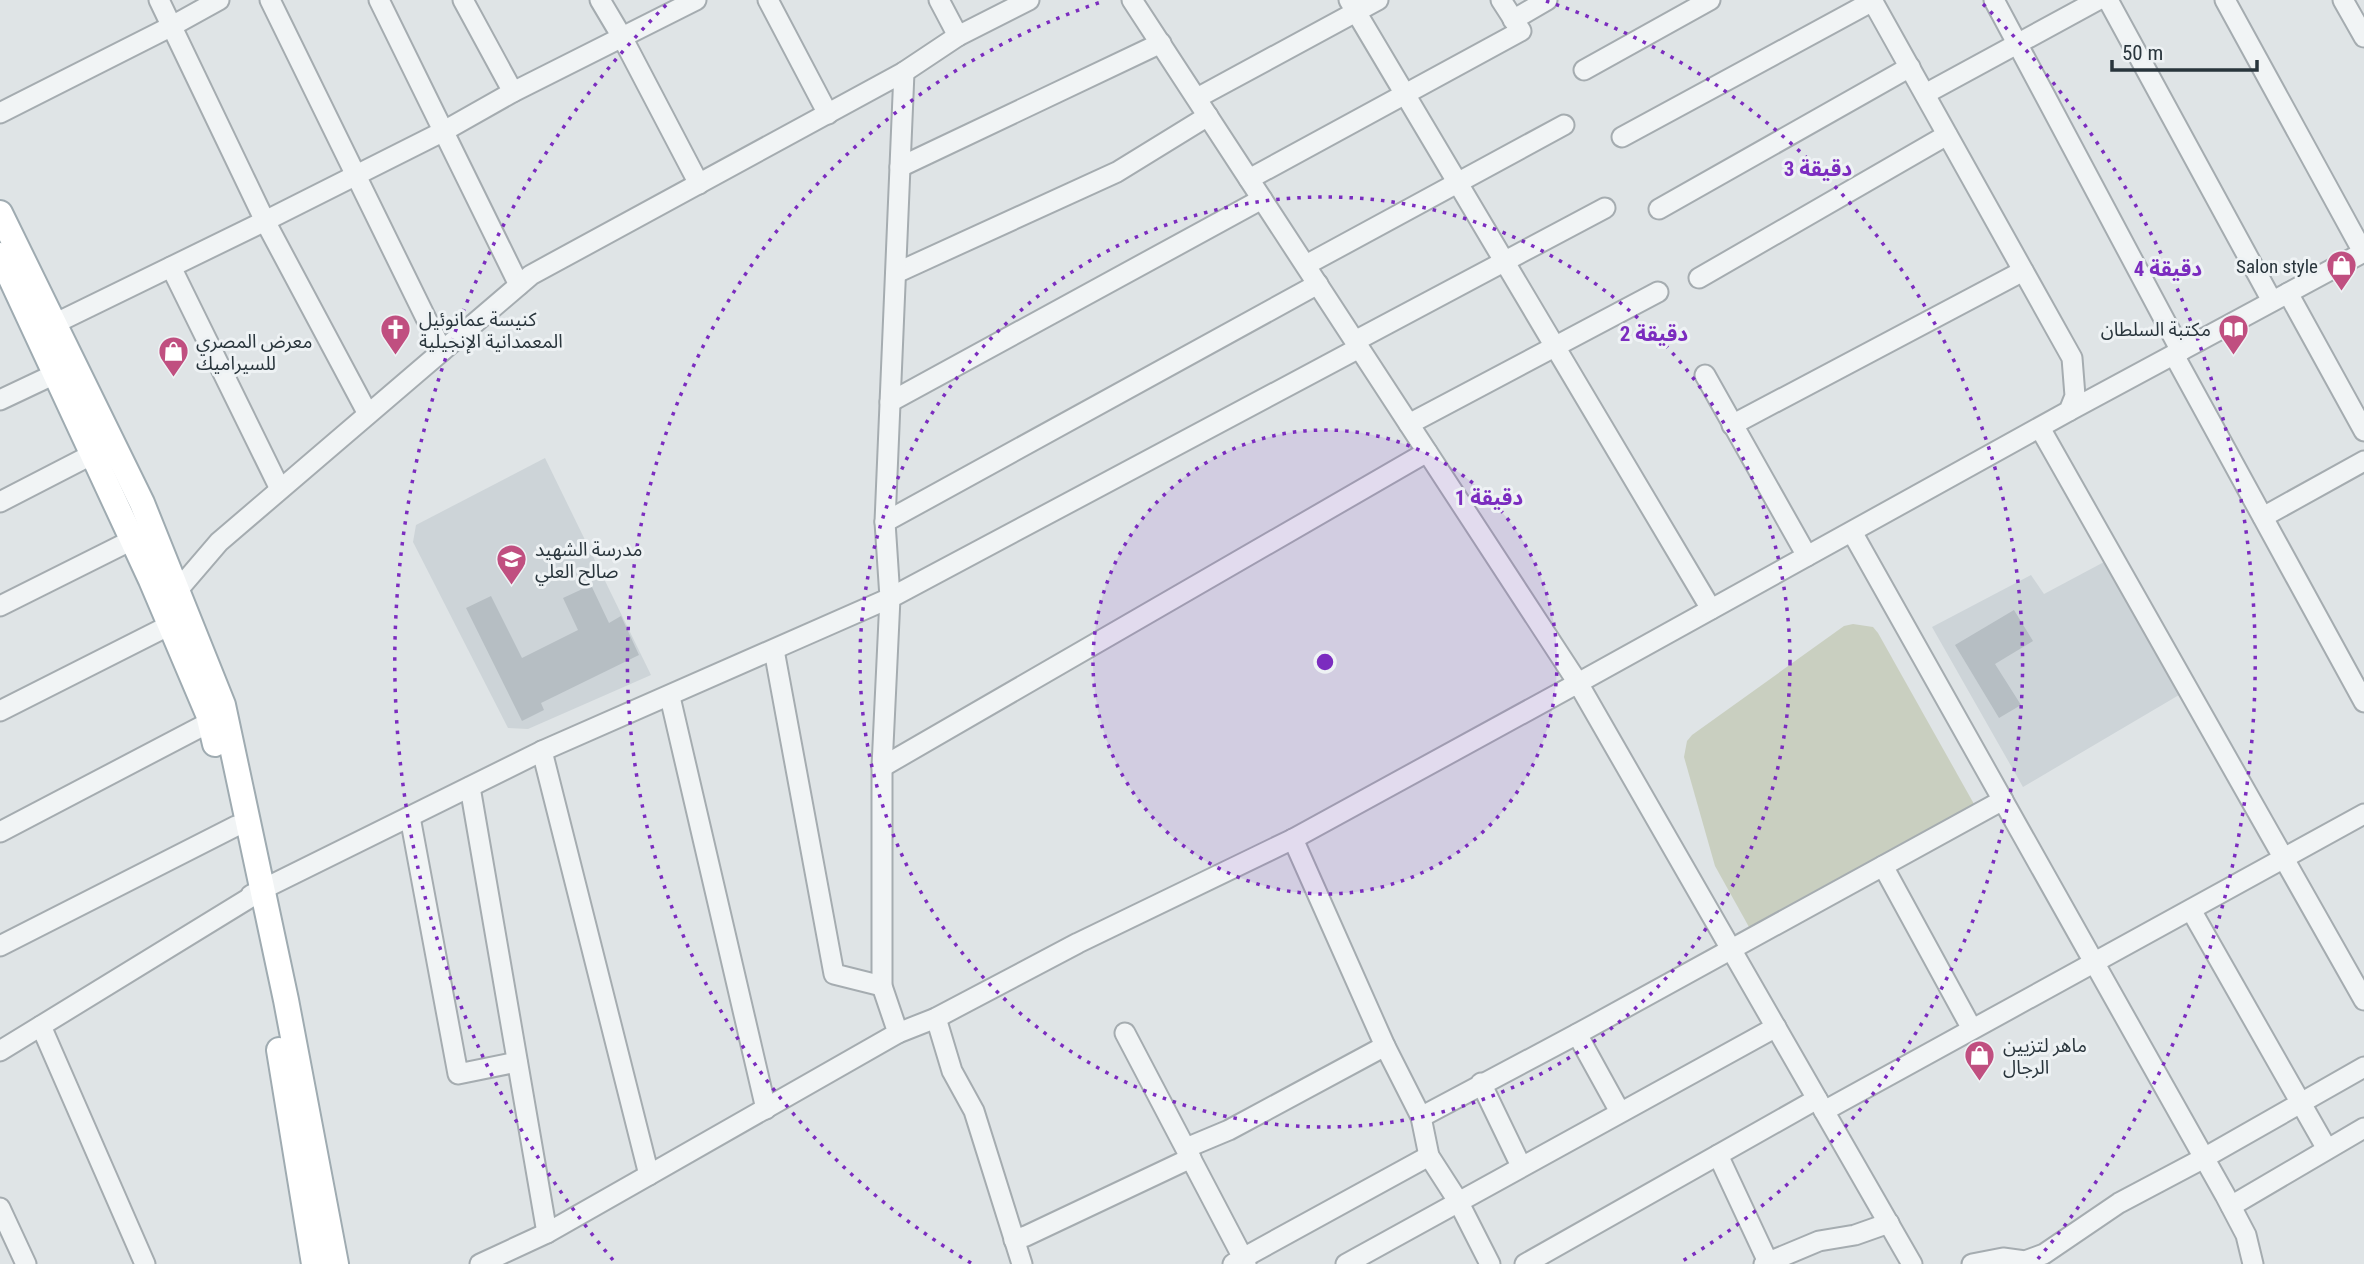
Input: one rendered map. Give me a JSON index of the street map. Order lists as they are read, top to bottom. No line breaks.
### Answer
{"places":{"shop":["Salon style","معرض المصري للسيراميك","ماهر لتزيين الرجال"],"library":["مكتبة السلطان"],"church":["كنيسة عمانوئيل المعمدانية الإنجيلية"],"school or university":["مدرسة الشهيد صالح العلي"]},"scale_bar":"50 m","rings":["3 دقيقة","4 دقيقة","2 دقيقة","1 دقيقة"]}
